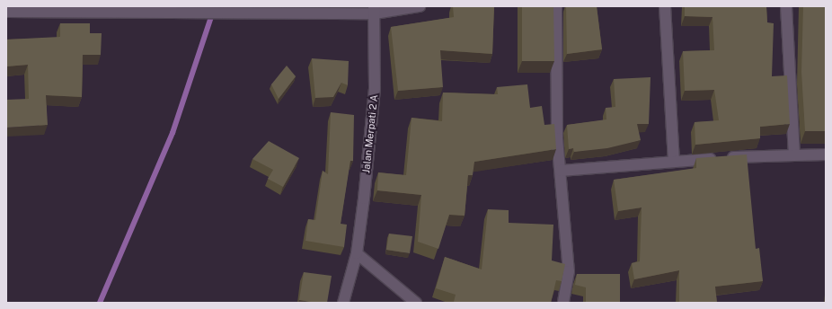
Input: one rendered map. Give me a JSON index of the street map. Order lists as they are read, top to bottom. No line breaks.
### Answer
{"streets":{"street":["Jalan Merpati 2 A"]}}
